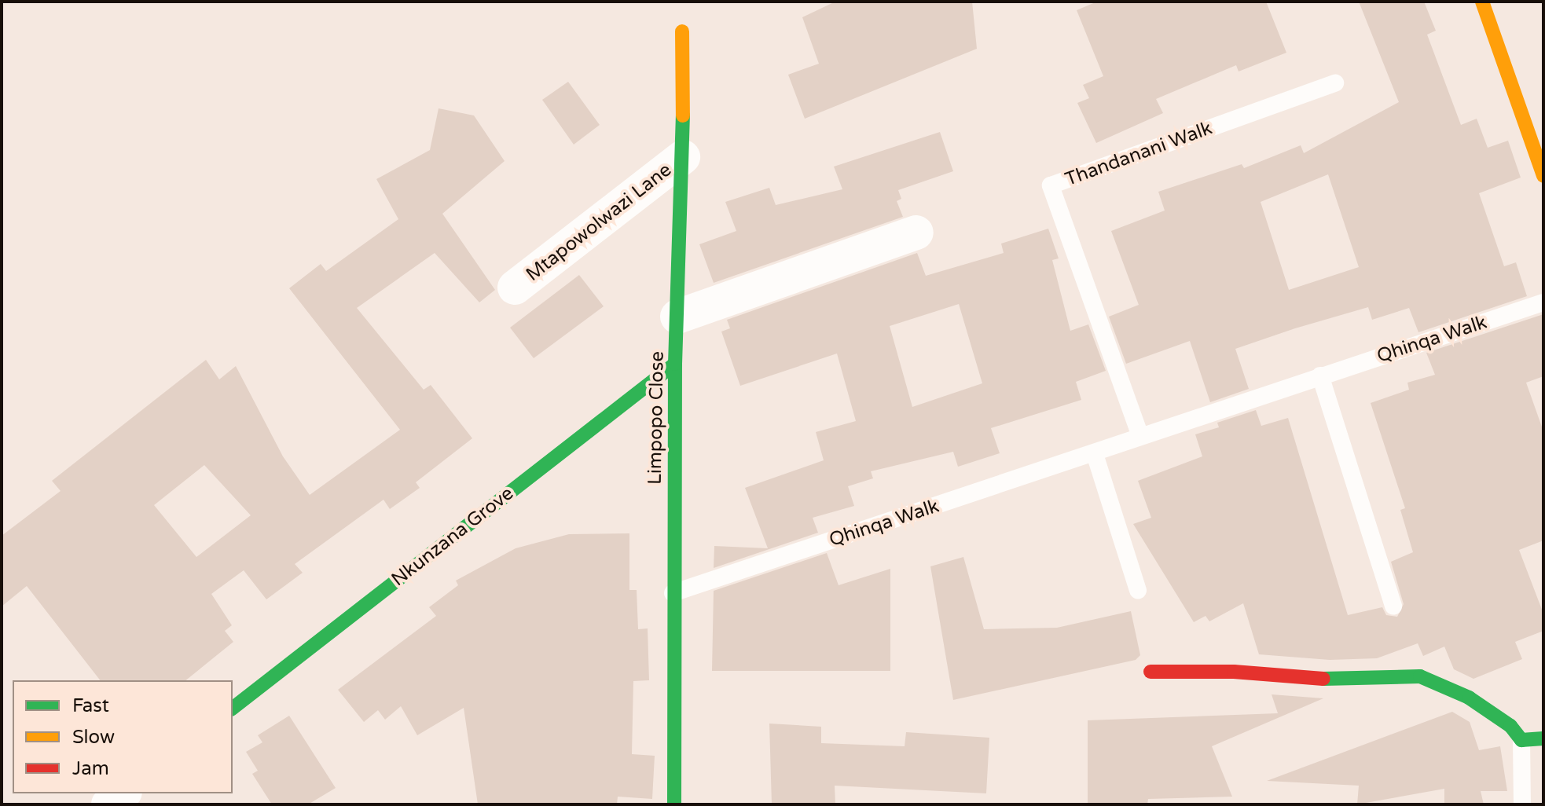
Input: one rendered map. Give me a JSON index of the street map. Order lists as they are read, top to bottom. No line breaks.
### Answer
{"streets":{"street":["Mtapowolwazi Lane","Limpopo Close","Nkunzana Grove"],"lane":["Thandanani Walk","Qhinqa Walk"]},"crossings":[["Thandanani Walk","Qhinqa Walk"],["Mtapowolwazi Lane","Limpopo Close"],["Qhinqa Walk","Limpopo Close"],["Limpopo Close","Nkunzana Grove"]],"legend":["Fast","Slow","Jam"]}
